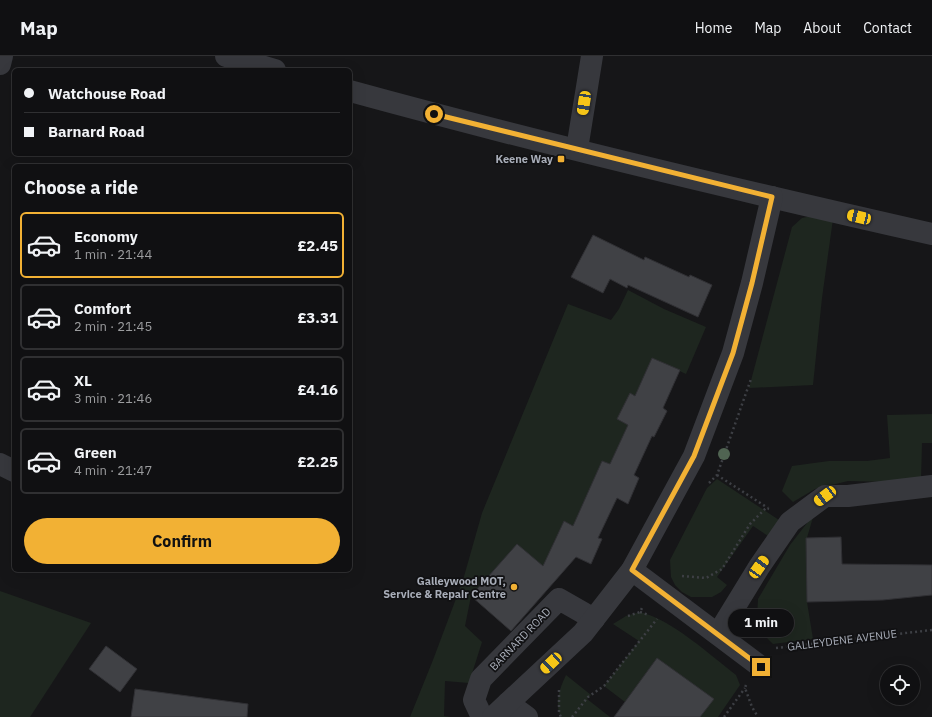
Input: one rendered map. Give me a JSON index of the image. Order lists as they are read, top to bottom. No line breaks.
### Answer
{"streets":{"street":["BARNARD ROAD"],"path":["GALLEYDENE AVENUE"]},"places":{"transit":["Keene Way"],"other":["Galleywood MOT, Service & Repair Centre"]},"page":{"header":"Map","nav":["Home","Map","About","Contact"],"banner":["Watchouse Road","Barnard Road"],"heading":"Choose a ride","list":[{"name":"Economy","note":"1 min · 21:44","value":"£2.45"},{"name":"Comfort","note":"2 min · 21:45","value":"£3.31"},{"name":"XL","note":"3 min · 21:46","value":"£4.16"},{"name":"Green","note":"4 min · 21:47","value":"£2.25"}],"buttons":"Confirm","bubble":"1 min"}}
